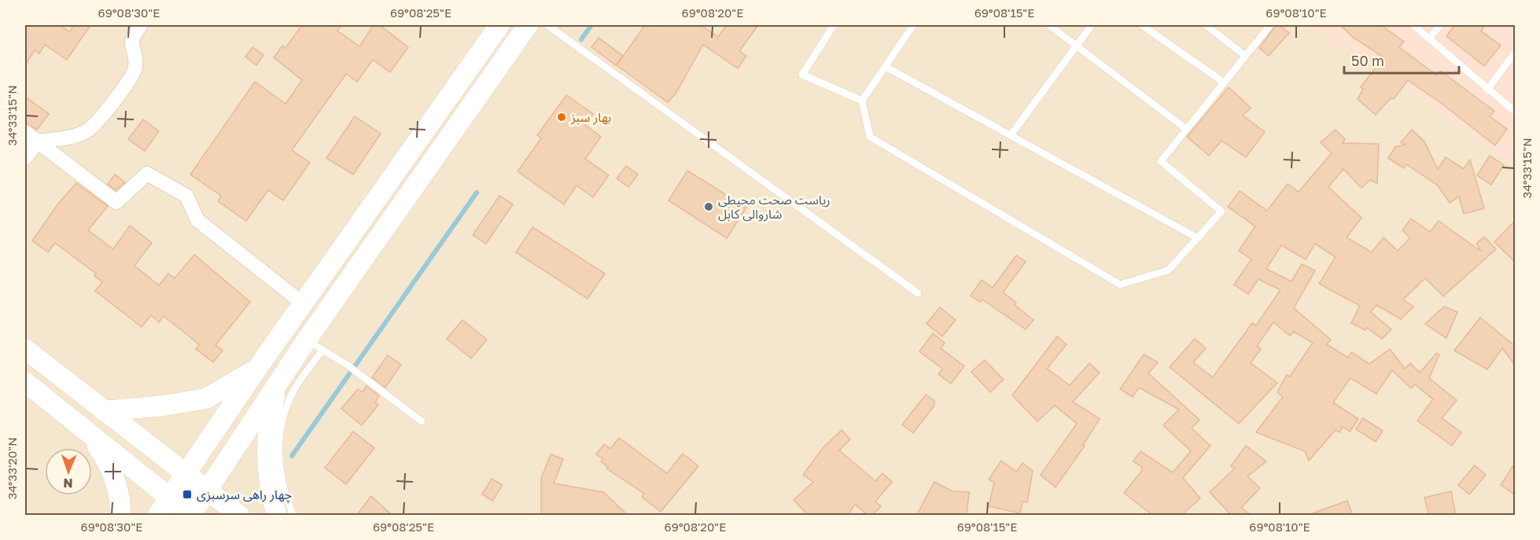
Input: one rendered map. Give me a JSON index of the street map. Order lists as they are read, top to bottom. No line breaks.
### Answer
{"places":{"other":["بهار سبز","ریاست صحت محیطی شاروالی کابل"],"transit":["چهار راهی سرسبزی"]},"scale_bar":"50 m","north":"bottom","coordinates":["69°08'30\"E","69°08'25\"E","69°08'20\"E","69°08'15\"E","69°08'10\"E","34°33'15\"N","34°33'20\"N"]}
